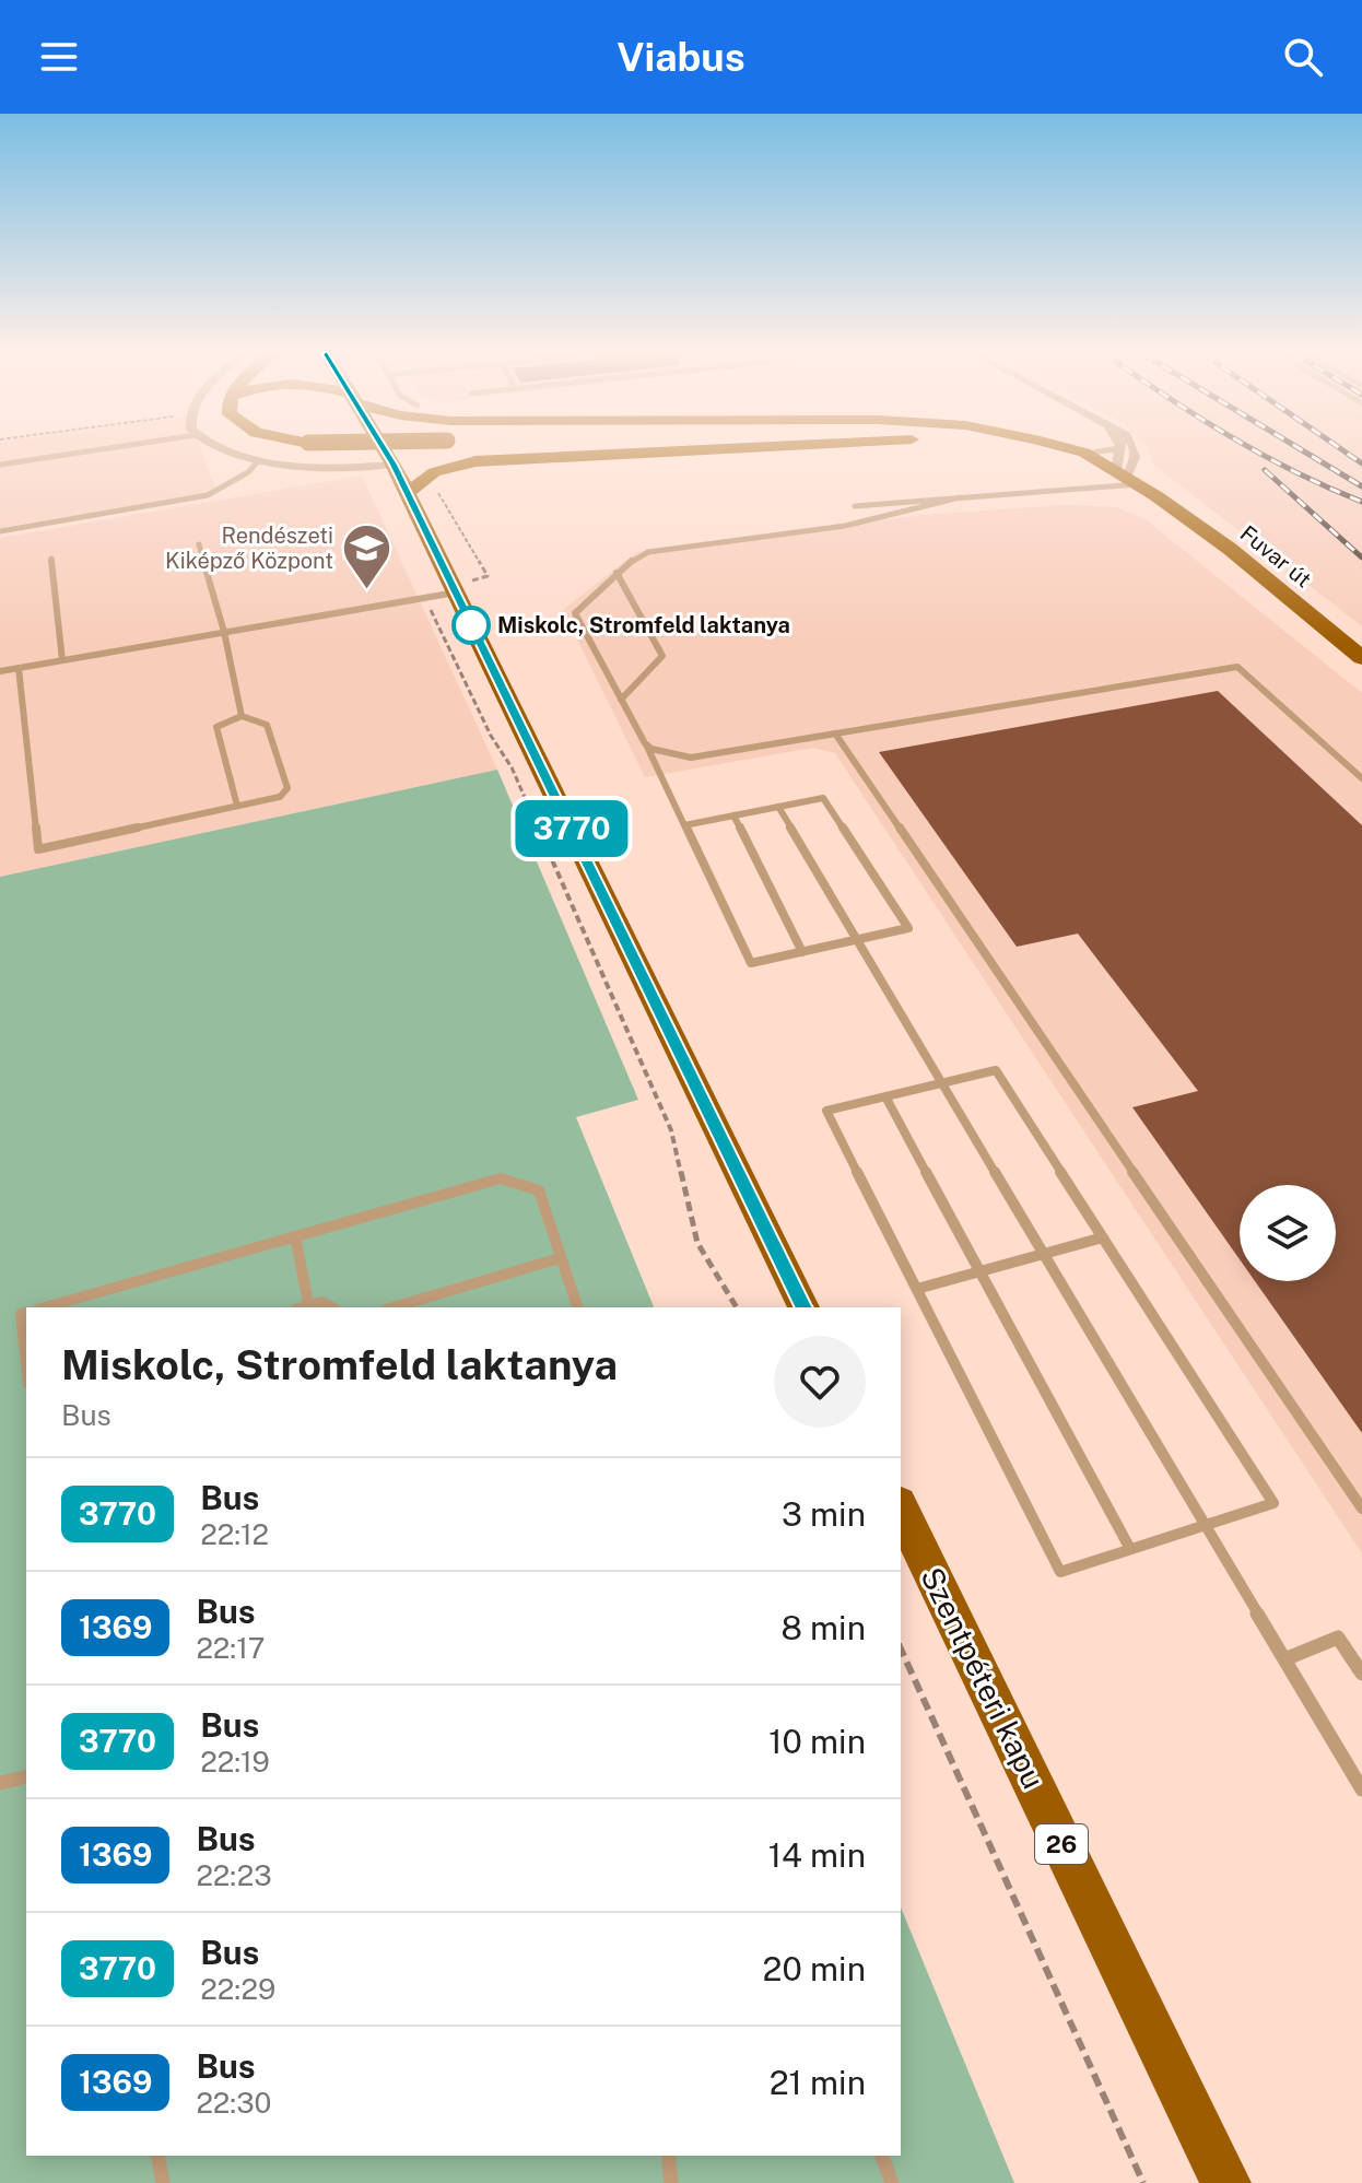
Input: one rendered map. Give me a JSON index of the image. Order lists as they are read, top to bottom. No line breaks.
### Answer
{"streets":{"main road":["Fuvar út","Szentpéteri kapu","26"]},"places":{"school or university":["Rendészeti Kiképző Központ"],"other":["Miskolc, Stromfeld laktanya"]},"lines":["bus line 3770"],"page":{"header":"Viabus","on_map":"3770","heading":["Miskolc, Stromfeld laktanya","Bus"],"list":[{"mark":"3770","name":"Bus","note":"22:12","value":"3 min"},{"mark":"1369","name":"Bus","note":"22:17","value":"8 min"},{"mark":"3770","name":"Bus","note":"22:19","value":"10 min"},{"mark":"1369","name":"Bus","note":"22:23","value":"14 min"},{"mark":"3770","name":"Bus","note":"22:29","value":"20 min"},{"mark":"1369","name":"Bus","note":"22:30","value":"21 min"}]}}
